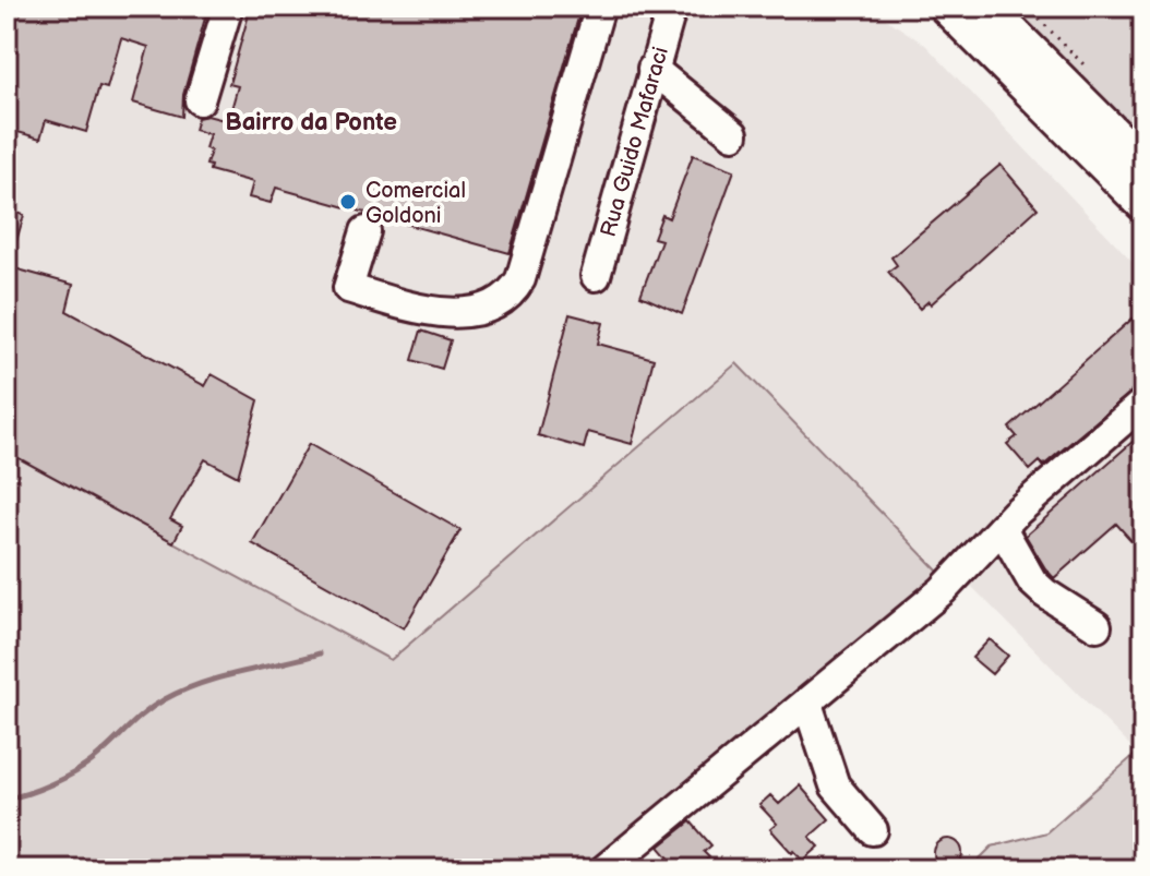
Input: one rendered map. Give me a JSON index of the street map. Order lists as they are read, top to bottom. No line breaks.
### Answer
{"streets":{"street":["Rua Guido Mafaraci"]},"districts":["Bairro da Ponte"],"places":["Comercial Goldoni"]}
